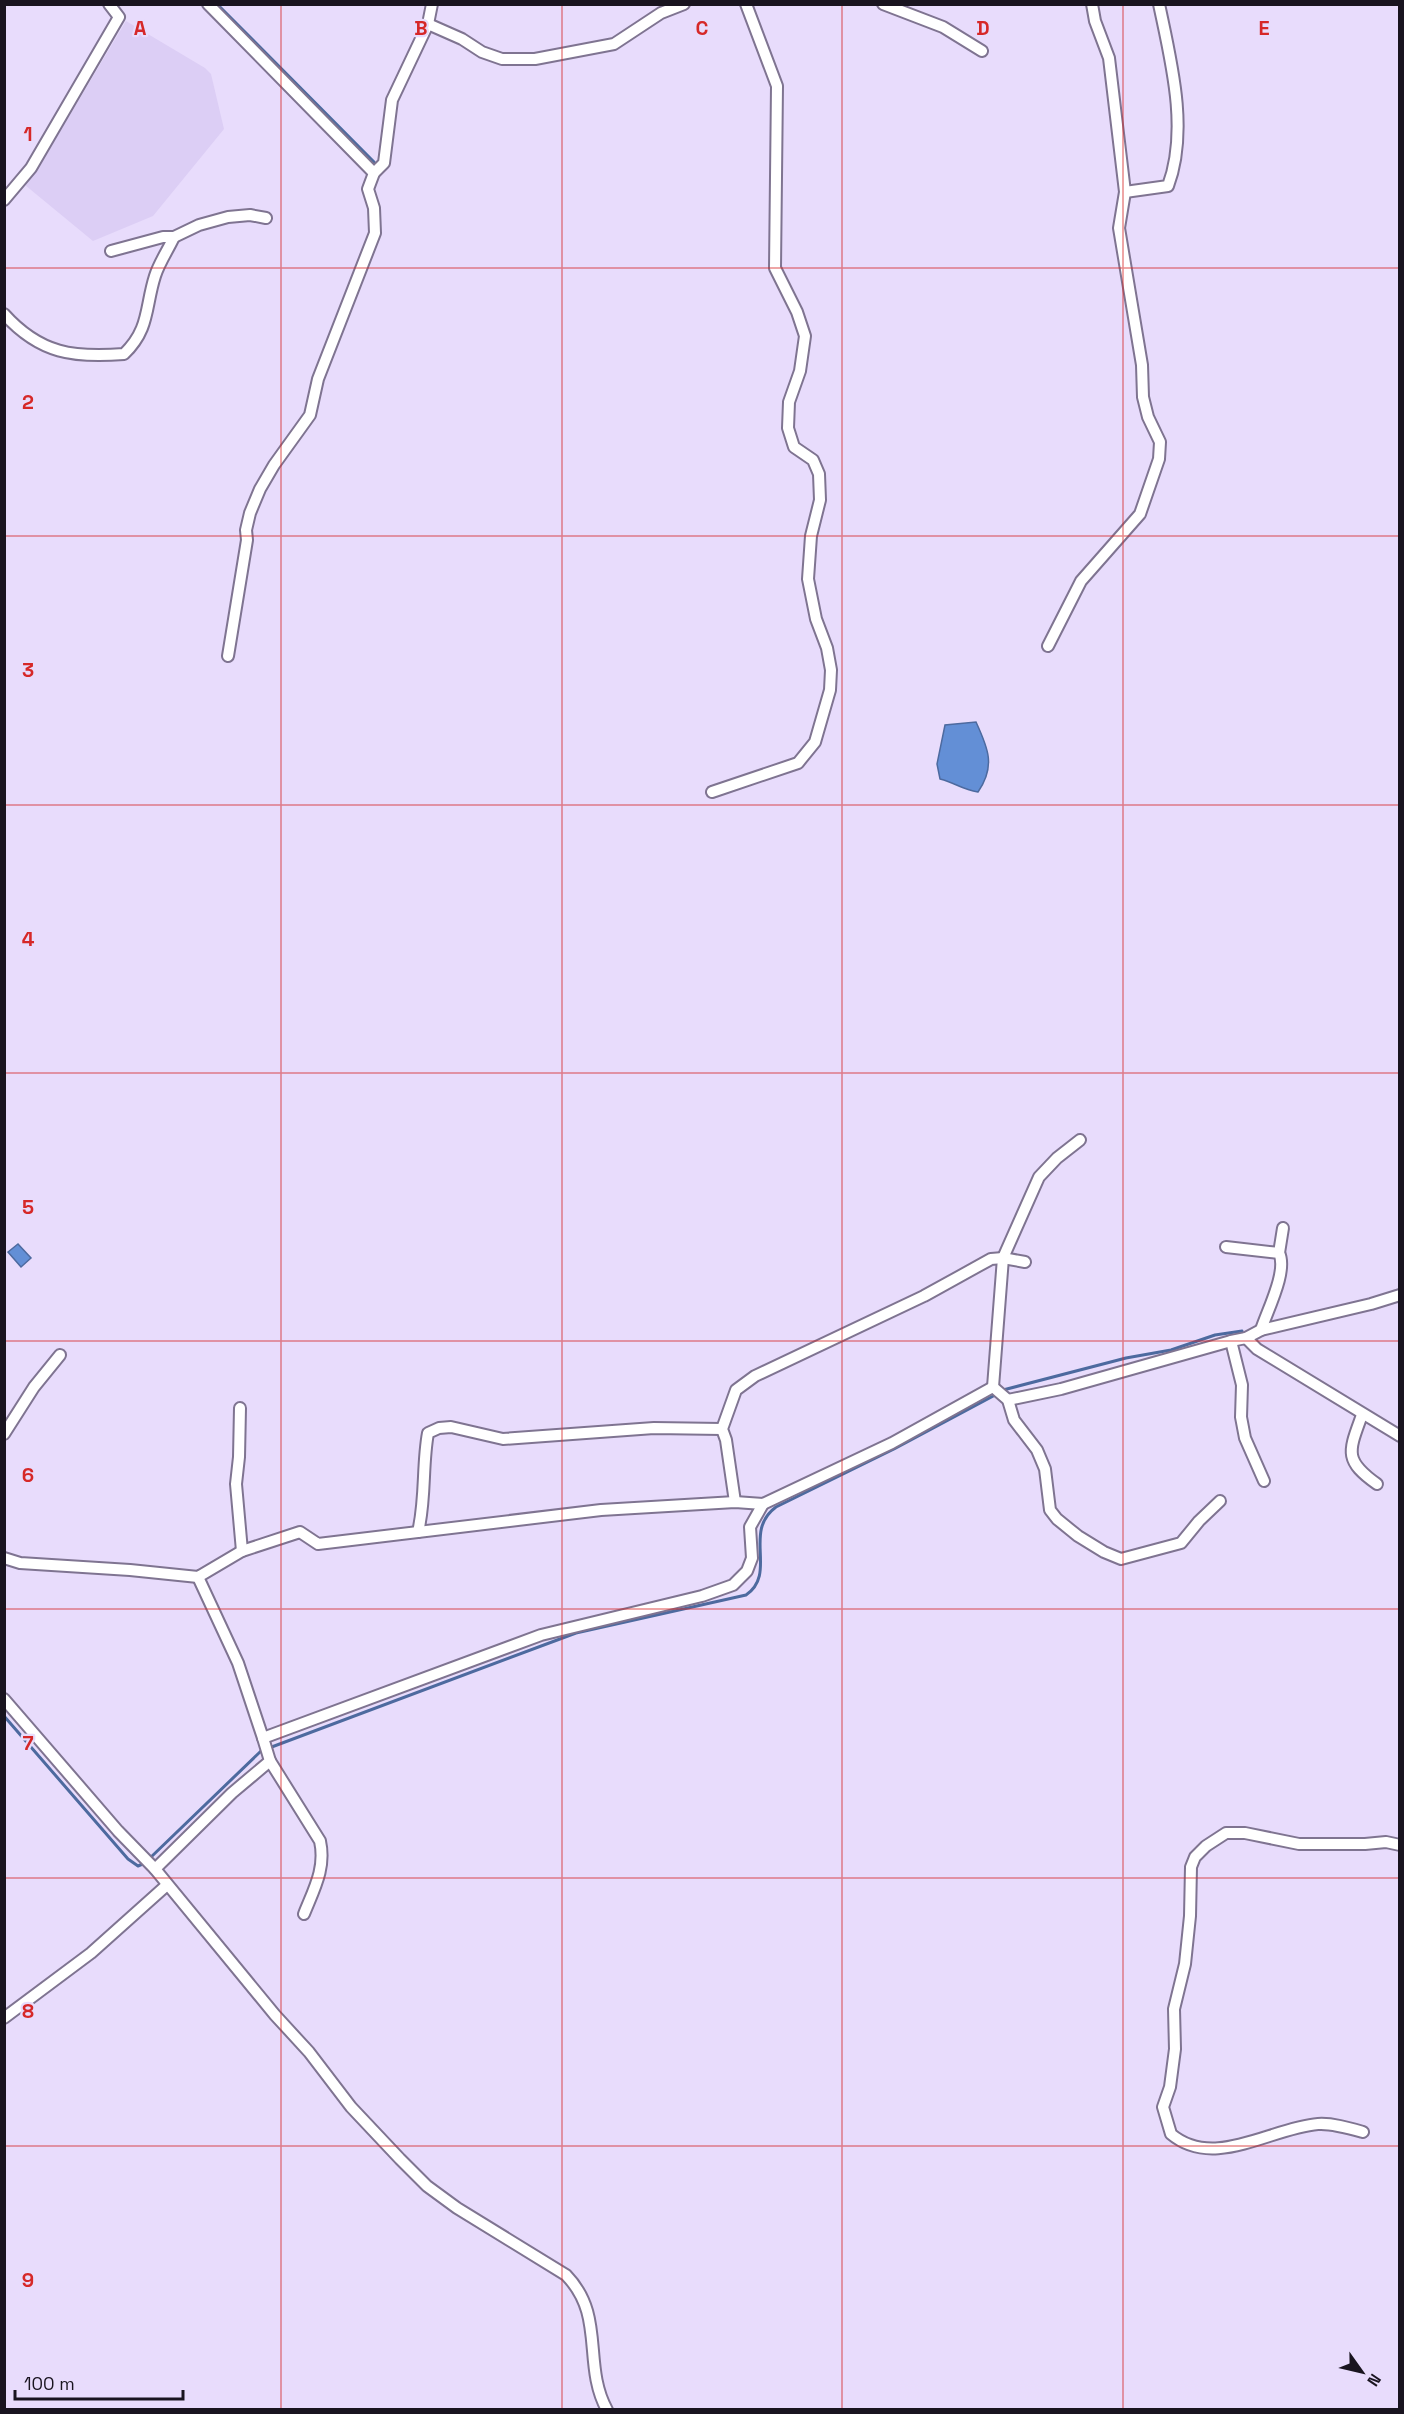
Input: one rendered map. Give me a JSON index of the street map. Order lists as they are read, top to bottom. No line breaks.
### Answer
{"scale_bar":"100 m","north":"bottom right","grid":{"columns":["A","B","C","D","E"],"rows":["1","2","3","4","5","6","7","8","9"]}}
